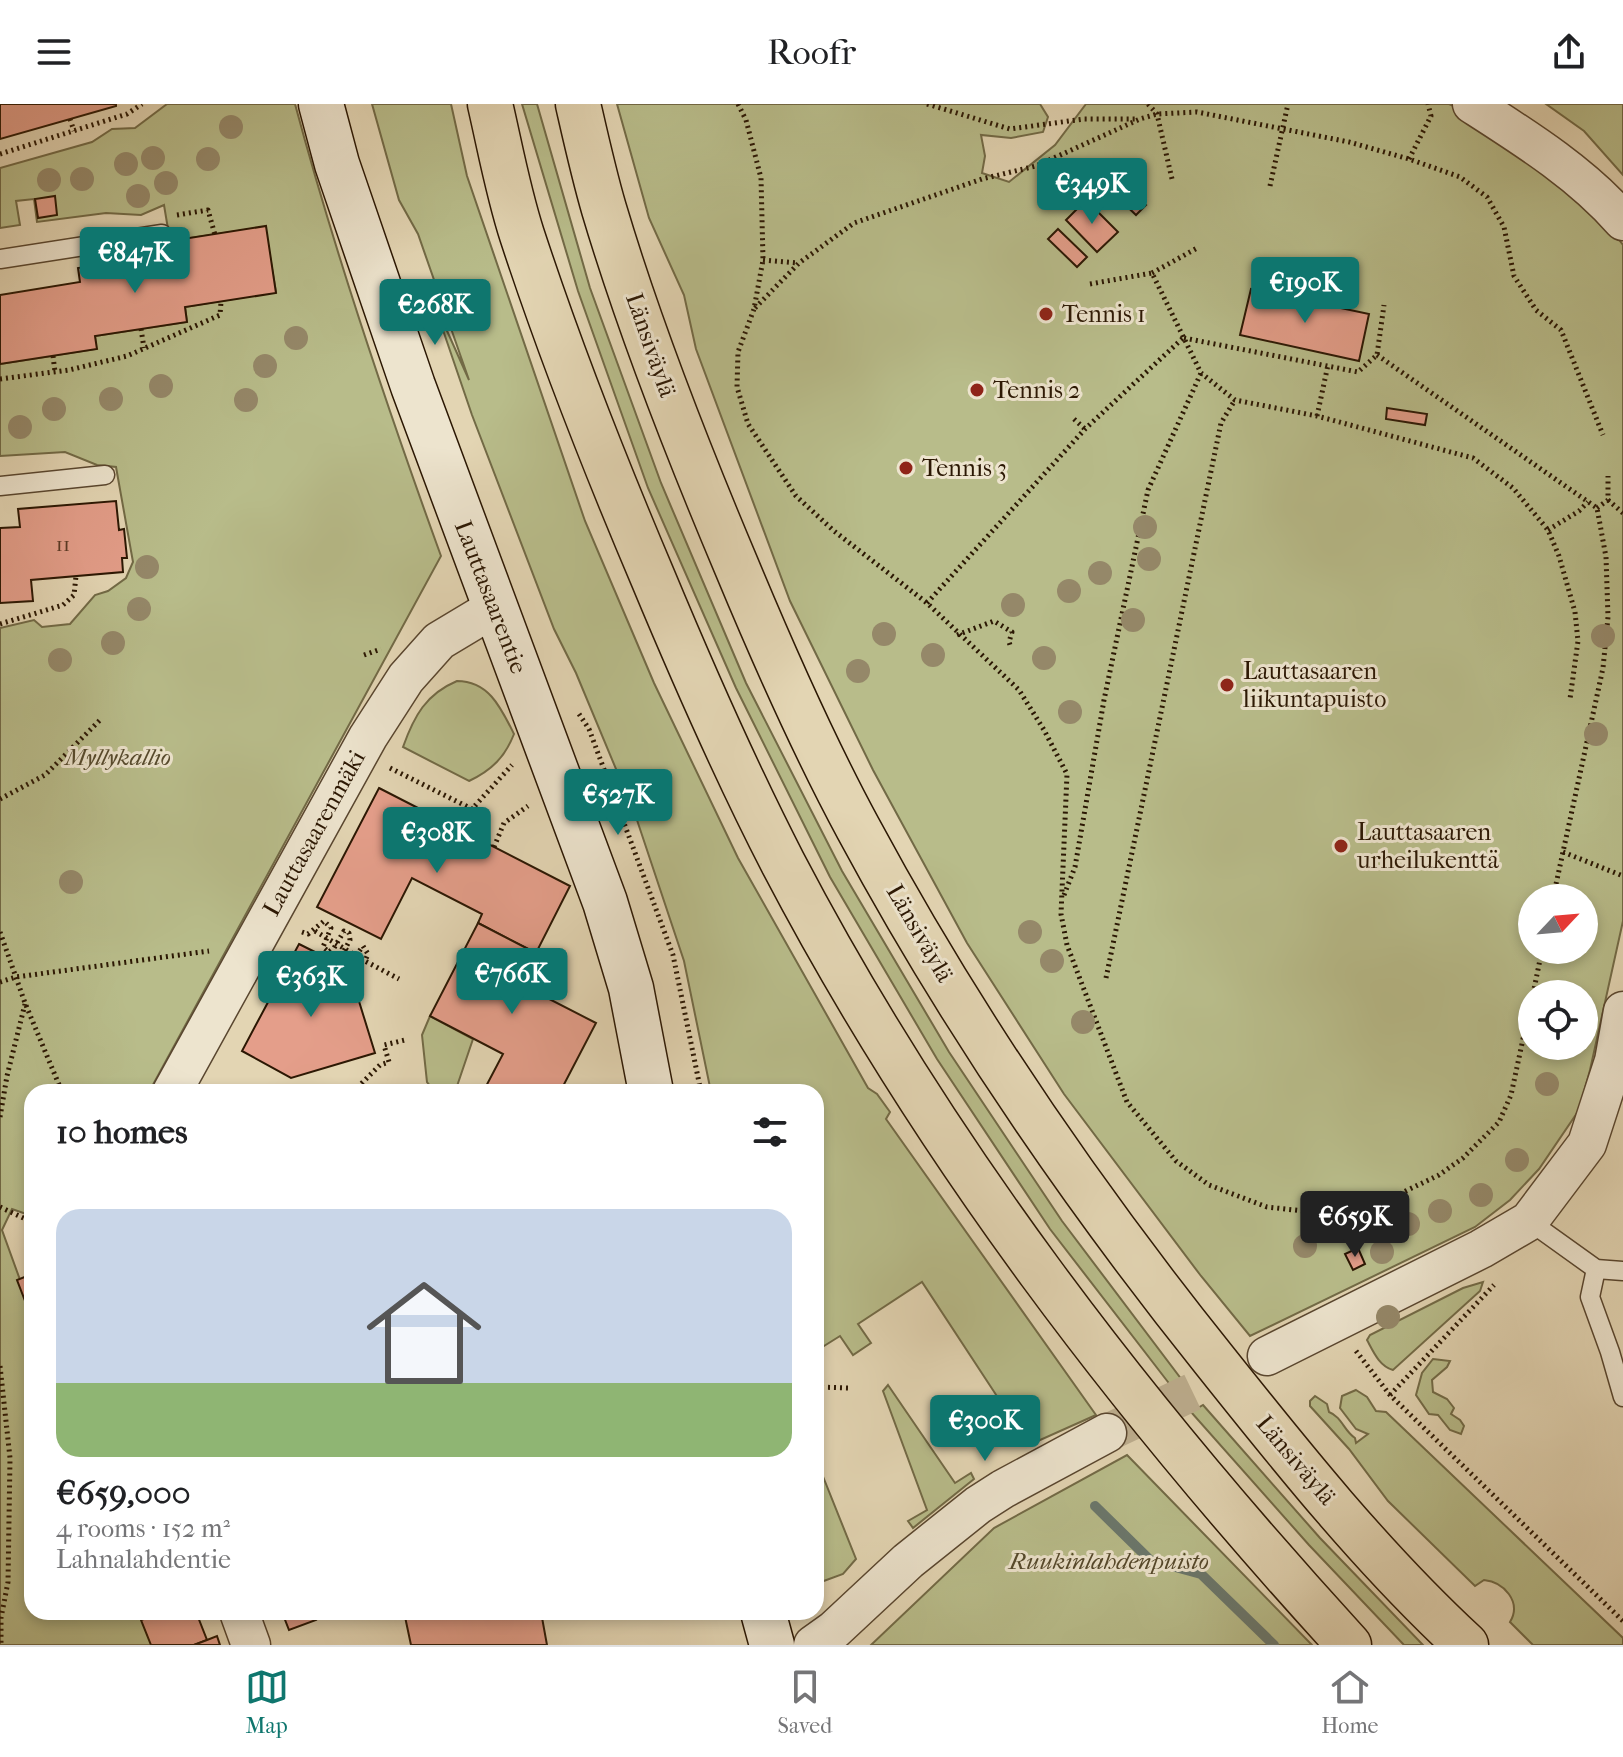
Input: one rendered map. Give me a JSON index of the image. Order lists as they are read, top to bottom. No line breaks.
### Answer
{"streets":{"highway":["Länsiväylä"],"main road":["Lauttasaarentie"],"street":["Lauttasaarenmäki"]},"crossings":[["Lauttasaarentie","Lauttasaarenmäki"]],"parks":["Myllykallio","Ruukinlahdenpuisto"],"places":["Tennis 1","Tennis 2","Tennis 3","Lauttasaaren liikuntapuisto","Lauttasaaren urheilukenttä"],"house_numbers":["11"],"north":"top right","page":{"header":"Roofr","price":["€349K","€847K","€190K","€268K","€527K","€308K","€766K","€363K","€659K","€300K"],"heading":"10 homes","list":[{"name":"€659,000","note":"4 rooms · 152 m² · Lahnalahdentie"}],"tabs":["Map","Saved","Home"]}}
